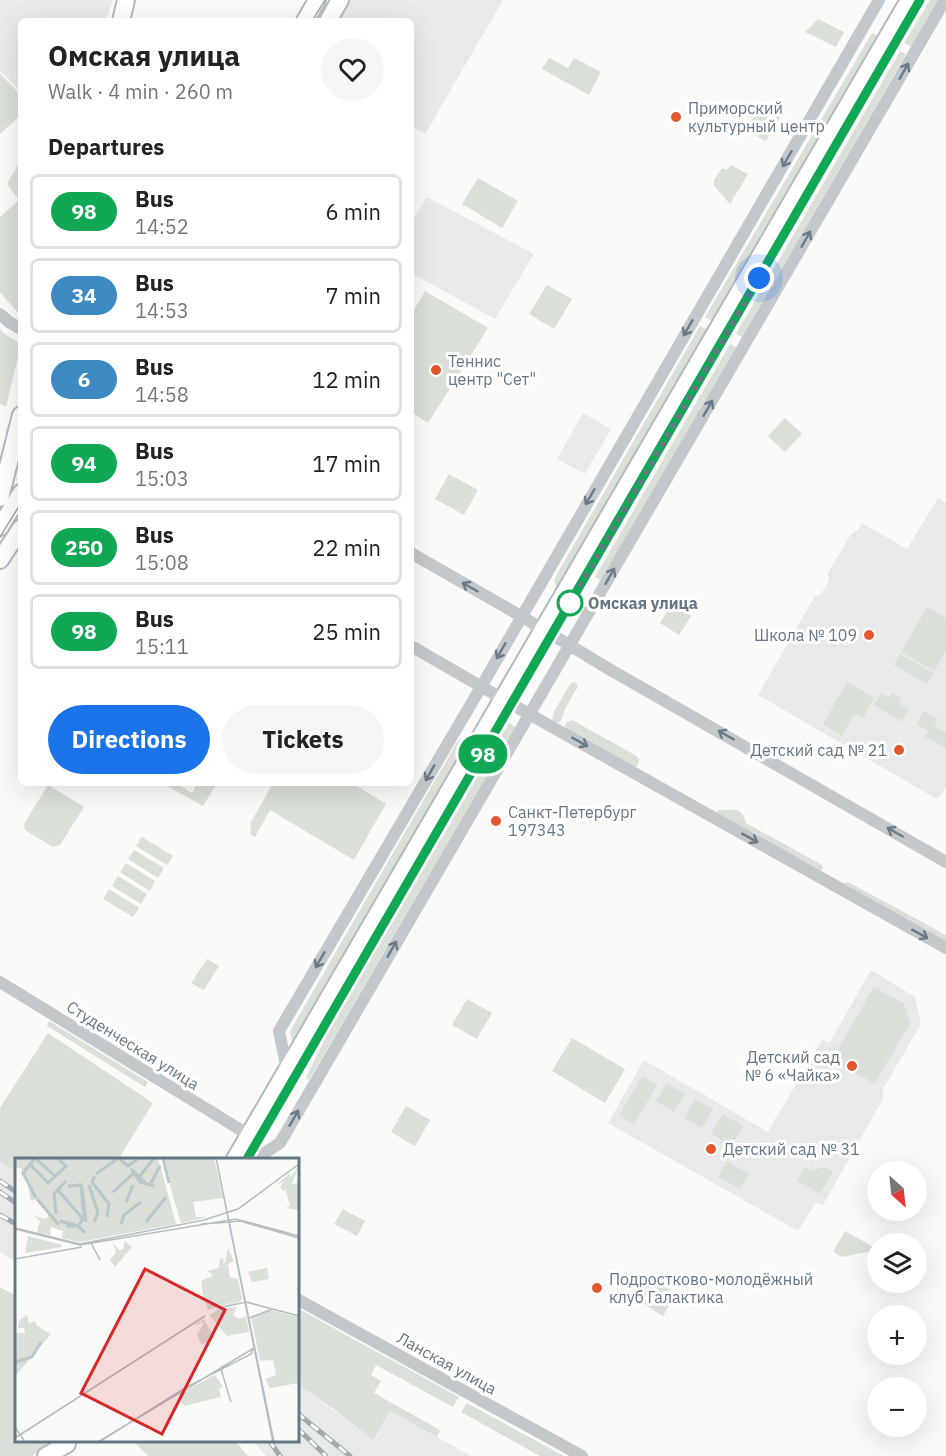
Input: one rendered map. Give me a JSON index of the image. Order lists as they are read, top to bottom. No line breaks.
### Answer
{"streets":{"street":["Студенческая улица","Ланская улица"]},"places":["Приморский культурный центр","Теннис центр \"Сет\"","Омская улица","Школа № 109","Детский сад № 21","Санкт-Петербург 197343","Детский сад № 6 «Чайка»","Детский сад № 31","Подростково-молодёжный клуб Галактика"],"lines":["bus line 98"],"north":"bottom right","page":{"on_map":"98","heading":[["Омская улица","Walk · 4 min · 260 m"],"Departures"],"list":[{"mark":"98","name":"Bus","note":"14:52","value":"6 min"},{"mark":"34","name":"Bus","note":"14:53","value":"7 min"},{"mark":"6","name":"Bus","note":"14:58","value":"12 min"},{"mark":"94","name":"Bus","note":"15:03","value":"17 min"},{"mark":"250","name":"Bus","note":"15:08","value":"22 min"},{"mark":"98","name":"Bus","note":"15:11","value":"25 min"}],"buttons":["Directions","Tickets"],"map_buttons":["+","−"]}}
